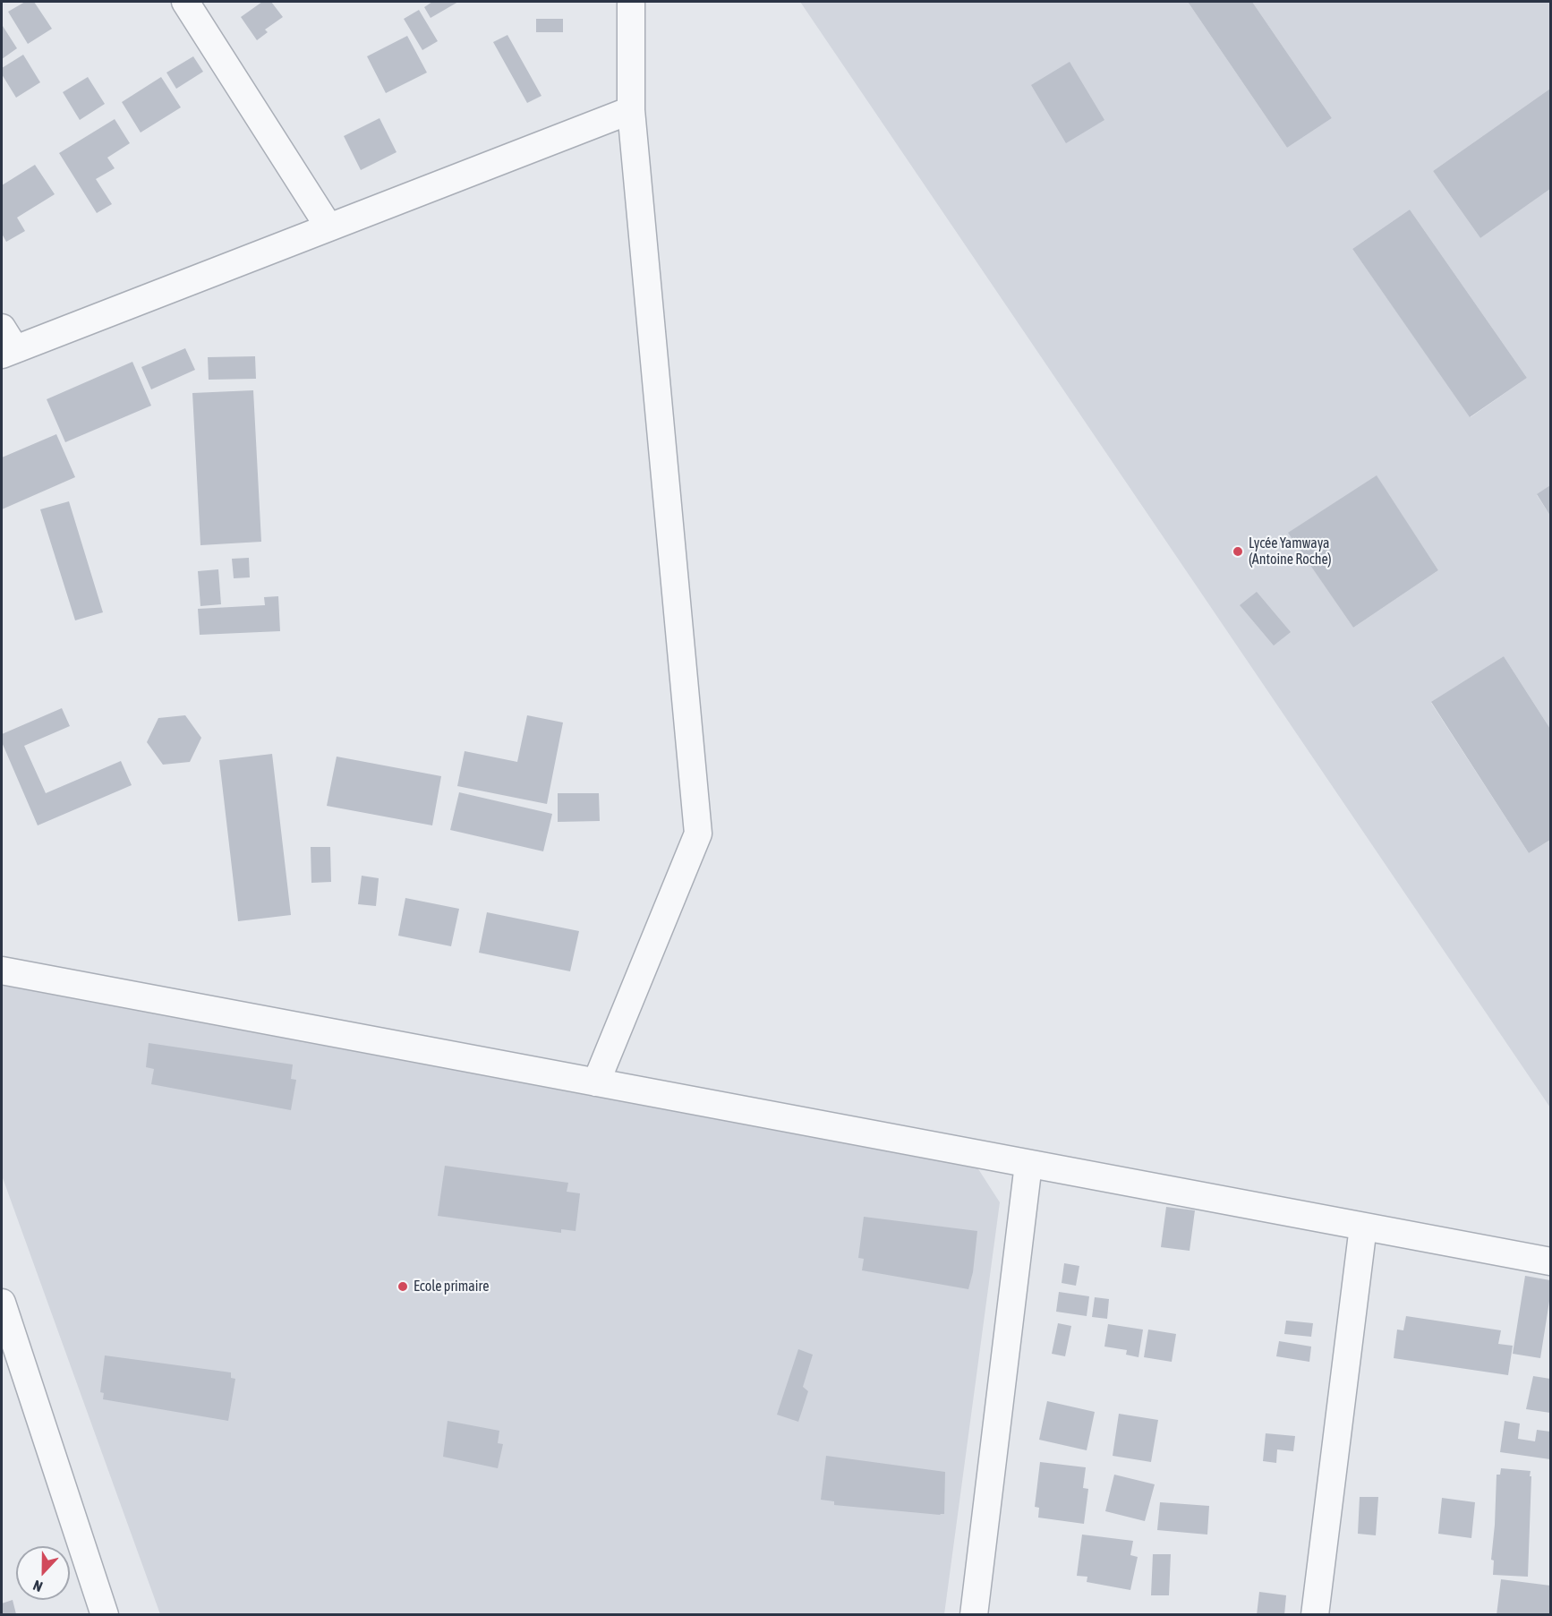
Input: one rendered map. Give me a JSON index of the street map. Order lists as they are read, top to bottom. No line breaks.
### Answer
{"places":["Lycée Yamwaya (Antoine Roche)","Ecole primaire"],"north":"bottom"}
